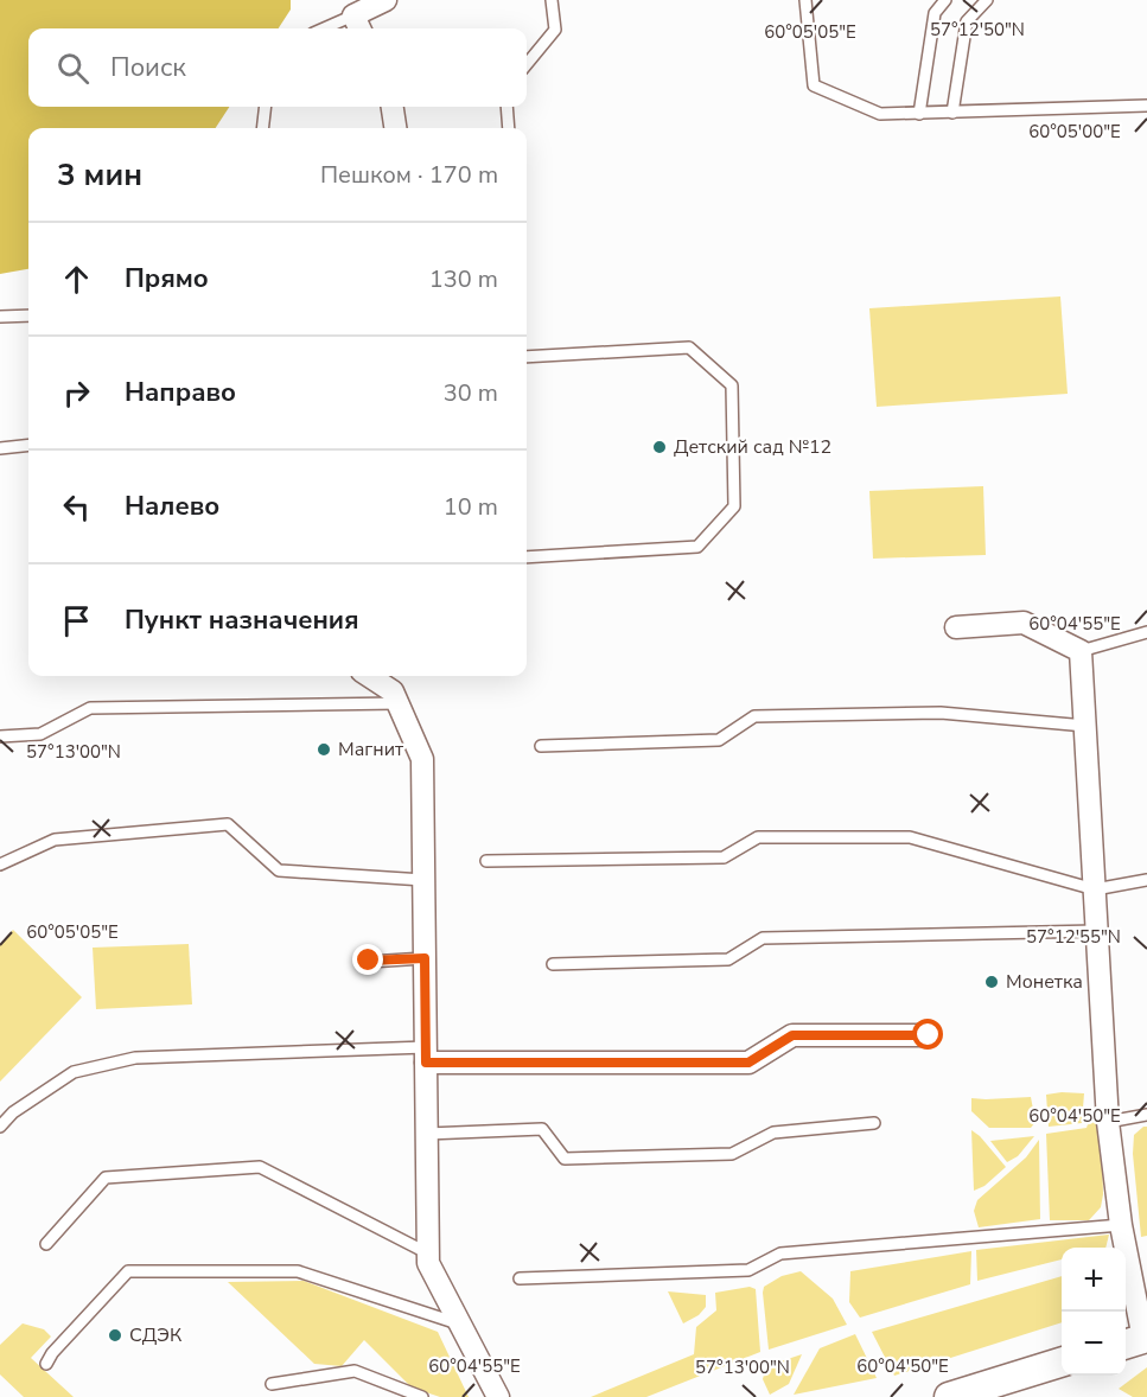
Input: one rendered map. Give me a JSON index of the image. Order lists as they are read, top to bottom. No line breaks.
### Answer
{"places":["Детский сад №12","Магнит","Монетка","СДЭК"],"page":{"search":"Поиск","heading":["3 мин","Пешком · 170 m"],"list":[["Прямо","130 m"],["Направо","30 m"],["Налево","10 m"],"Пункт назначения"],"map_buttons":["+","−"]},"coordinates":["57°12'50\"N","60°05'05\"E","60°05'00\"E","60°04'55\"E","57°13'00\"N","57°12'55\"N","60°04'50\"E"]}
